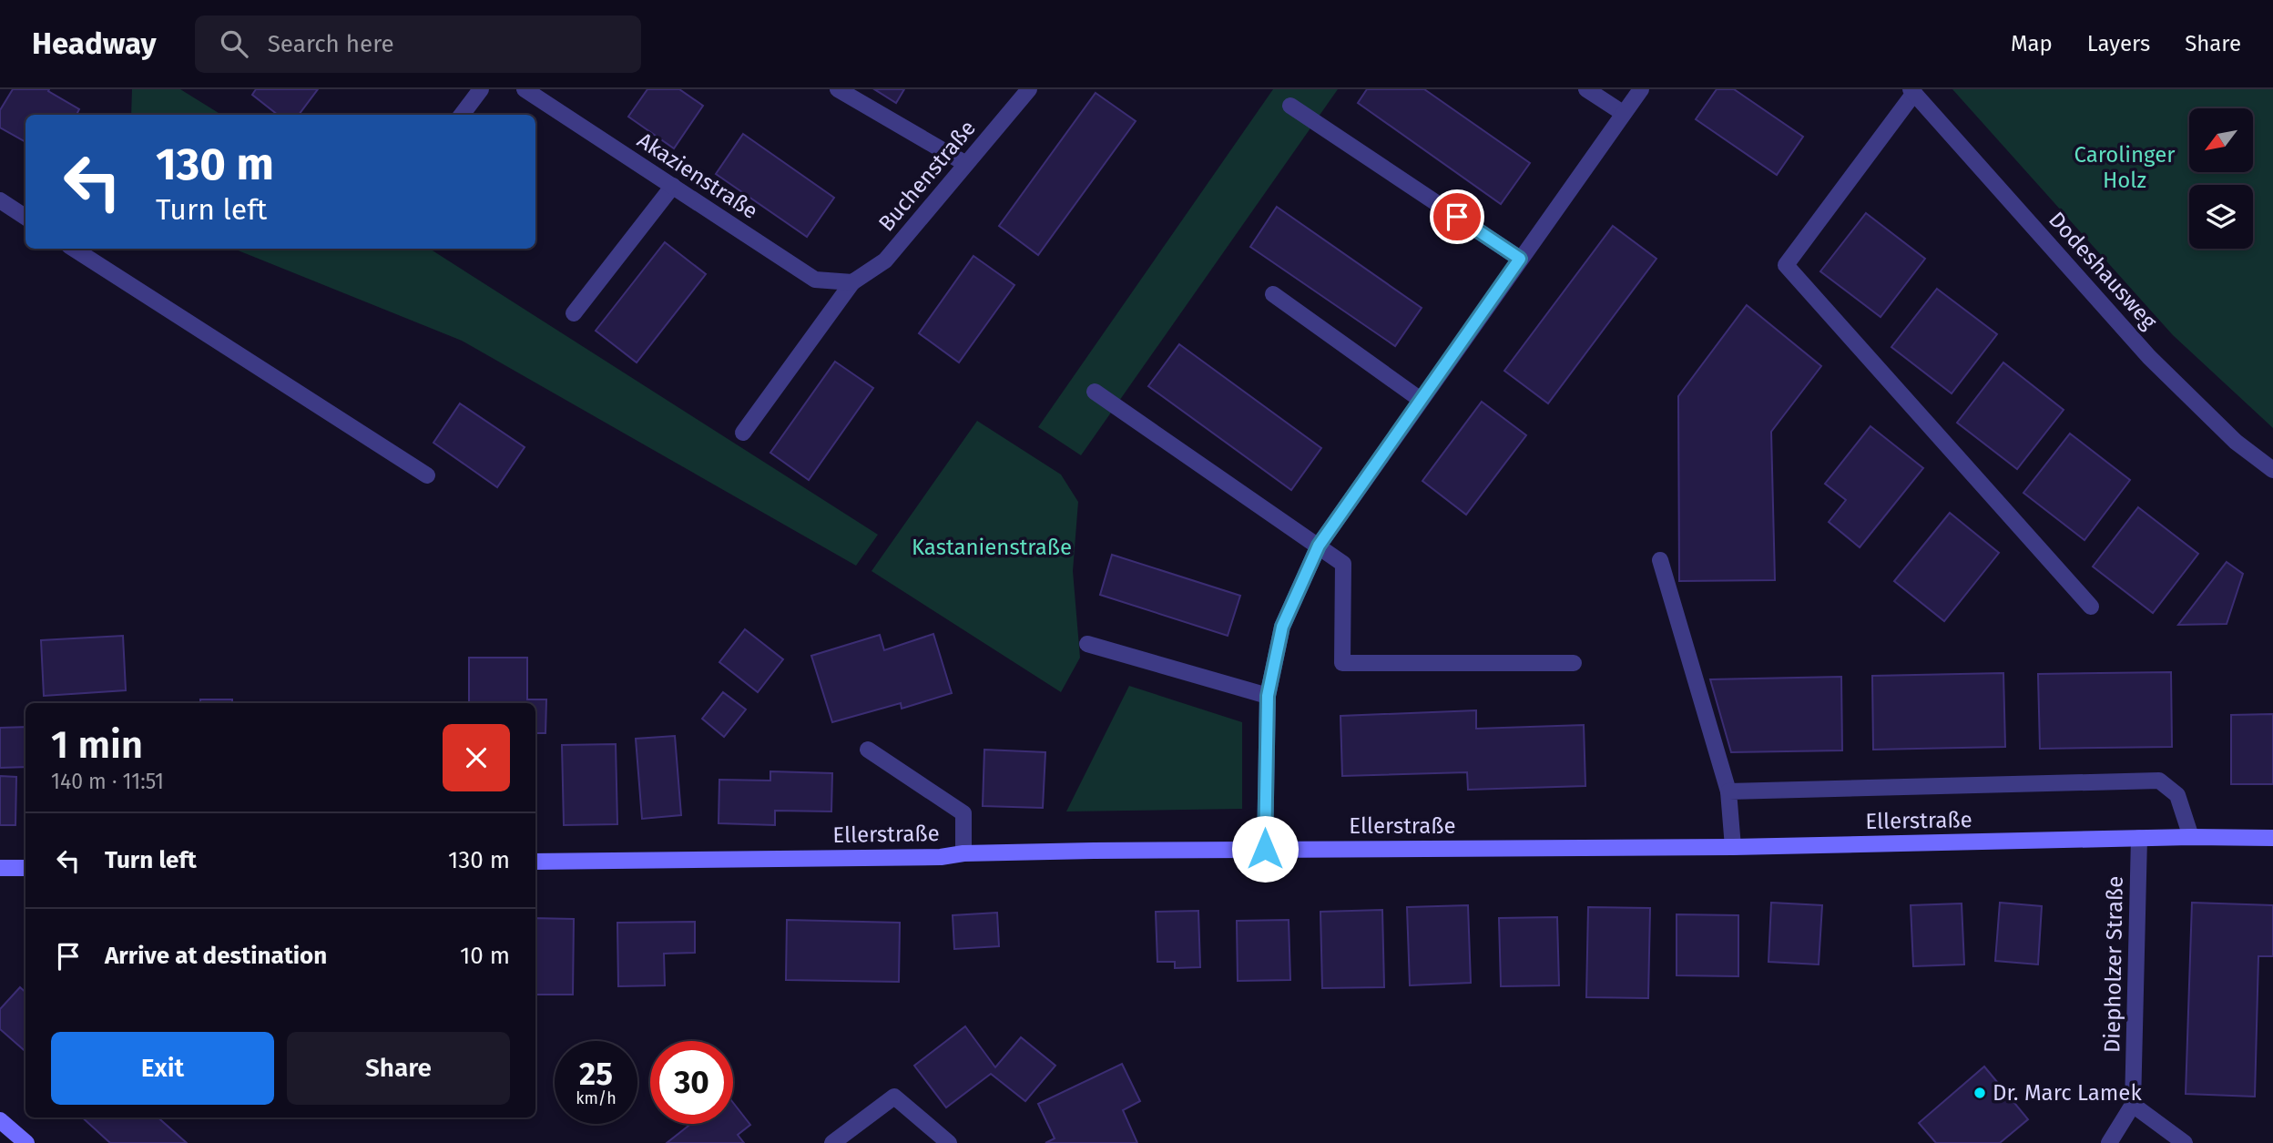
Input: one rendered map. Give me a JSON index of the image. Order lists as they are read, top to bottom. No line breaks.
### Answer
{"streets":{"street":["Akazienstraße","Buchenstraße","Dodeshausweg","Ellerstraße","Diepholzer Straße"]},"crossings":[["Akazienstraße","Buchenstraße"],["Ellerstraße","Diepholzer Straße"]],"parks":["Carolinger Holz","Kastanienstraße"],"places":["Dr. Marc Lamek"],"north":"bottom left","page":{"header":"Headway","search":"Search here","nav":["Map","Layers","Share"],"turn":["130 m","Turn left"],"heading":["1 min","140 m · 11:51"],"list":[{"name":"Turn left","value":"130 m"},{"name":"Arrive at destination","value":"10 m"}],"buttons":["Exit","Share"],"speed":"25 km/h","limit":"30"}}
